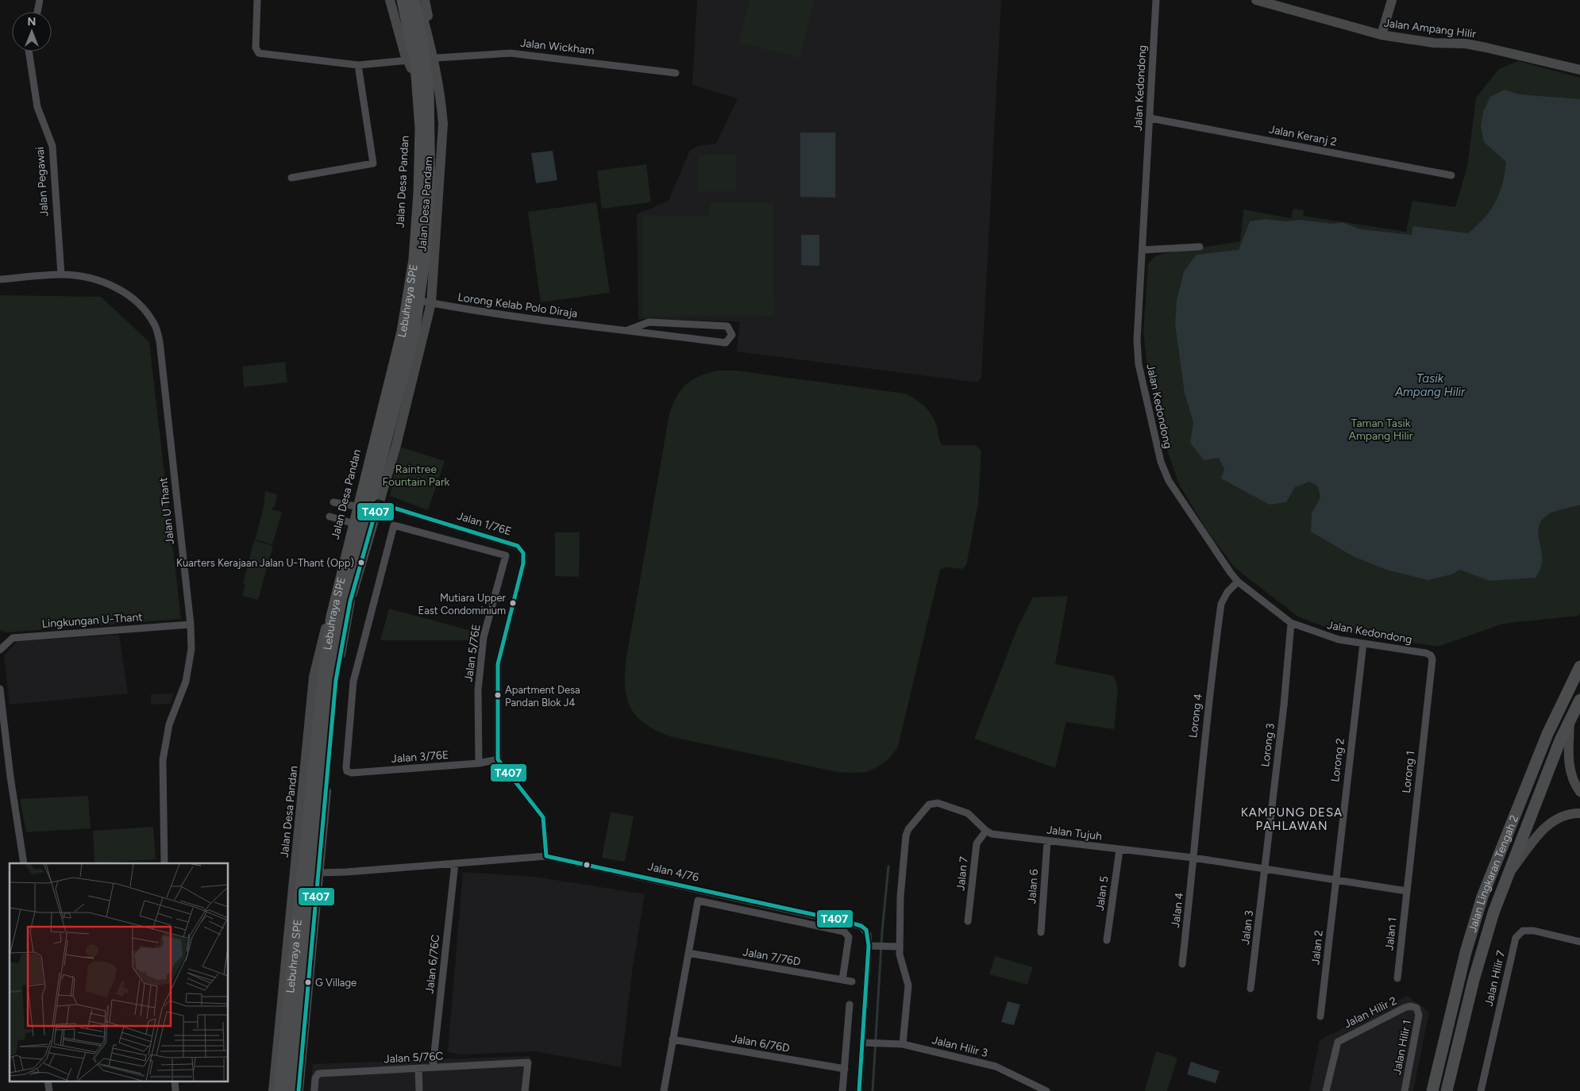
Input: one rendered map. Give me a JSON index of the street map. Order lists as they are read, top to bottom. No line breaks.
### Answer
{"streets":{"highway":["Lebuhraya SPE","Jalan Lingkaran Tengah 2"],"street":["Jalan Ampang Hilir","Jalan Wickham","Jalan Kedondong","Jalan Keranj 2","Jalan Pegawai","Jalan Desa Pandan","Jalan Desa Pandam","Lorong Kelab Polo Diraja","Jalan U Thant","Jalan 1/76E","Lingkungan U-Thant","Jalan 5/76E","Lorong 4","Lorong 3","Jalan 3/76E","Lorong 2","Lorong 1","Jalan Tujuh","Jalan 4/76","Jalan 7","Jalan 6","Jalan 5","Jalan 4","Jalan 3","Jalan 1","Jalan 2","Jalan 7/76D","Jalan 6/76C","Jalan Hilir 7","Jalan Hilir 2","Jalan 6/76D","Jalan Hilir 3","Jalan Hilir 1","Jalan 5/76C"]},"crossings":[["Jalan Wickham","Jalan Desa Pandam"],["Jalan Kedondong","Jalan Keranj 2"],["Jalan Kedondong","Lorong 4"],["Jalan Kedondong","Lorong 3"],["Jalan Kedondong","Lorong 2"],["Jalan Kedondong","Lorong 1"],["Jalan Pegawai","Jalan U Thant"],["Jalan Desa Pandan","Lorong Kelab Polo Diraja"],["Jalan Desa Pandam","Lorong Kelab Polo Diraja"],["Jalan Desa Pandam","Jalan 1/76E"],["Jalan U Thant","Lingkungan U-Thant"],["Jalan 1/76E","Jalan 3/76E"],["Jalan 5/76E","Jalan 3/76E"],["Lorong 4","Jalan Tujuh"],["Lorong 4","Jalan 4"],["Lorong 3","Jalan Tujuh"],["Lorong 3","Jalan 3"],["Lorong 2","Jalan Tujuh"],["Lorong 2","Jalan 2"],["Lorong 1","Jalan Tujuh"],["Lorong 1","Jalan 1"],["Jalan Tujuh","Jalan 7"],["Jalan Tujuh","Jalan 6"],["Jalan Tujuh","Jalan 5"],["Jalan Tujuh","Jalan 4"],["Jalan Tujuh","Jalan 3"],["Jalan Tujuh","Jalan 1"],["Jalan Tujuh","Jalan 2"],["Jalan 4/76","Jalan 6/76C"],["Jalan 4/76","Jalan Hilir 3"],["Jalan 6/76C","Jalan 5/76C"],["Jalan Hilir 2","Jalan Hilir 1"]],"districts":["KAMPUNG DESA PAHLAWAN"],"water":["Tasik Ampang Hilir"],"parks":["Taman Tasik Ampang Hilir","Raintree Fountain Park"],"places":["Kuarters Kerajaan Jalan U-Thant (Opp)","Mutiara Upper East Condominium","Apartment Desa Pandan Blok J4","G Village"],"lines":["transit line T407"],"north":"top"}
